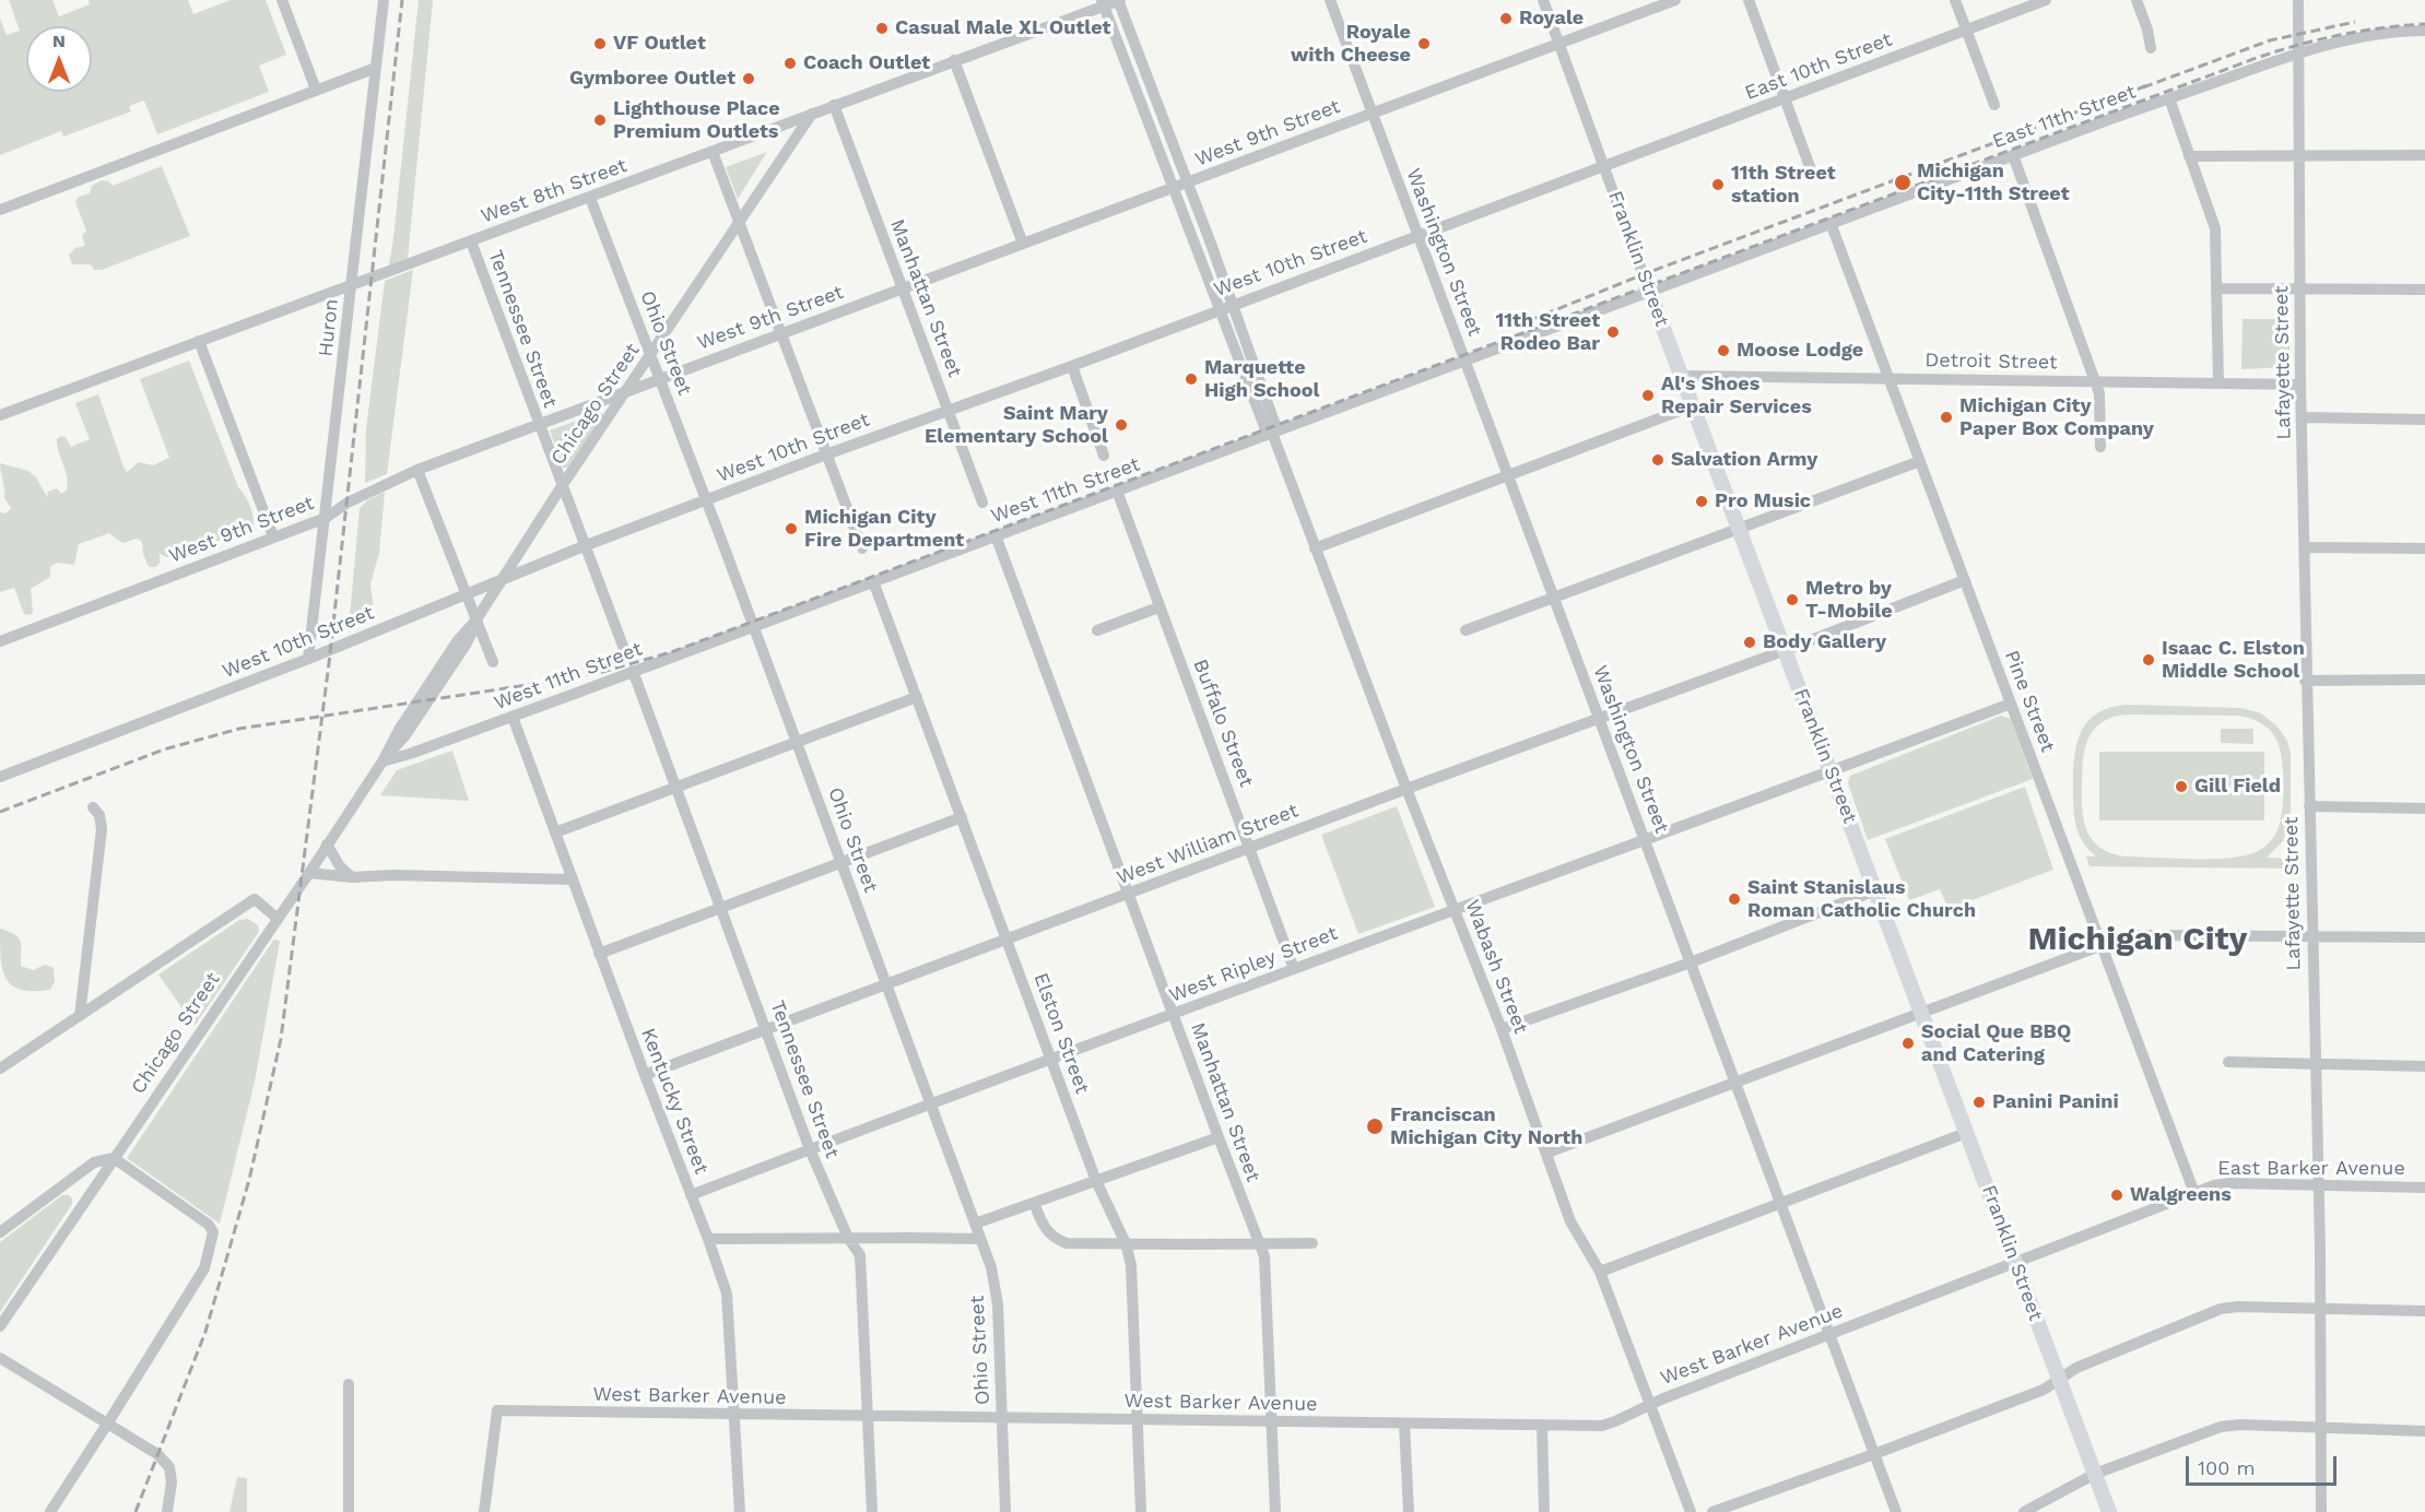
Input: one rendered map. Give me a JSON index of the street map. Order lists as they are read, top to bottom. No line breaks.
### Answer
{"streets":{"main road":["Franklin Street"],"street":["East 10th Street","East 11th Street","West 9th Street","West 8th Street","Washington Street","West 10th Street","Manhattan Street","Huron","Tennessee Street","Ohio Street","Detroit Street","Lafayette Street","Chicago Street","West 11th Street","Pine Street","Buffalo Street","West William Street","West Ripley Street","Wabash Street","Elston Street","Kentucky Street","East Barker Avenue","West Barker Avenue"]},"crossings":[["East 10th Street","Franklin Street"],["East 10th Street","West 10th Street"],["East 11th Street","Franklin Street"],["East 11th Street","Lafayette Street"],["East 11th Street","West 11th Street"],["East 11th Street","Pine Street"],["West 9th Street","Washington Street"],["West 9th Street","Franklin Street"],["West 9th Street","Manhattan Street"],["West 9th Street","Huron"],["West 9th Street","Tennessee Street"],["West 9th Street","Ohio Street"],["West 9th Street","Chicago Street"],["West 9th Street","Wabash Street"],["West 8th Street","Manhattan Street"],["West 8th Street","Huron"],["West 8th Street","Tennessee Street"],["West 8th Street","Ohio Street"],["West 8th Street","Chicago Street"],["West 8th Street","Wabash Street"],["Washington Street","West 10th Street"],["Washington Street","West 11th Street"],["Washington Street","West William Street"],["Washington Street","West Ripley Street"],["Washington Street","West Barker Avenue"],["Franklin Street","West 10th Street"],["Franklin Street","Detroit Street"],["Franklin Street","West 11th Street"],["Franklin Street","West William Street"],["Franklin Street","West Ripley Street"],["Franklin Street","East Barker Avenue"],["Franklin Street","West Barker Avenue"],["West 10th Street","Manhattan Street"],["West 10th Street","Huron"],["West 10th Street","Tennessee Street"],["West 10th Street","Ohio Street"],["West 10th Street","Chicago Street"],["West 10th Street","Wabash Street"],["Manhattan Street","West 11th Street"],["Manhattan Street","West William Street"],["Manhattan Street","West Ripley Street"],["Manhattan Street","West Barker Avenue"],["Tennessee Street","Chicago Street"],["Tennessee Street","West 11th Street"],["Tennessee Street","West William Street"],["Tennessee Street","West Ripley Street"],["Tennessee Street","West Barker Avenue"],["Ohio Street","Chicago Street"],["Ohio Street","West 11th Street"],["Ohio Street","West William Street"],["Ohio Street","West Ripley Street"],["Ohio Street","West Barker Avenue"],["Detroit Street","Lafayette Street"],["Detroit Street","Pine Street"],["Lafayette Street","East Barker Avenue"],["Chicago Street","West 11th Street"],["West 11th Street","Buffalo Street"],["West 11th Street","Wabash Street"],["West 11th Street","Elston Street"],["West 11th Street","Kentucky Street"],["Pine Street","West William Street"],["Pine Street","West Ripley Street"],["Pine Street","East Barker Avenue"],["Buffalo Street","West William Street"],["Buffalo Street","West Ripley Street"],["West William Street","Wabash Street"],["West William Street","Elston Street"],["West William Street","Kentucky Street"],["West Ripley Street","Wabash Street"],["West Ripley Street","Elston Street"],["West Ripley Street","Kentucky Street"],["Wabash Street","West Barker Avenue"],["Elston Street","West Barker Avenue"],["Kentucky Street","West Barker Avenue"],["East Barker Avenue","West Barker Avenue"]],"districts":["Michigan City"],"places":["Royale","Casual Male XL Outlet","VF Outlet","Royale with Cheese","Coach Outlet","Gymboree Outlet","Lighthouse Place Premium Outlets","Michigan City-11th Street","11th Street station","11th Street Rodeo Bar","Moose Lodge","Marquette High School","Al's Shoes Repair Services","Michigan City Paper Box Company","Saint Mary Elementary School","Salvation Army","Pro Music","Michigan City Fire Department","Metro by T-Mobile","Body Gallery","Isaac C. Elston Middle School","Gill Field","Saint Stanislaus Roman Catholic Church","Social Que BBQ and Catering","Panini Panini","Franciscan Michigan City North","Walgreens"],"scale_bar":"100 m","north":"top"}
